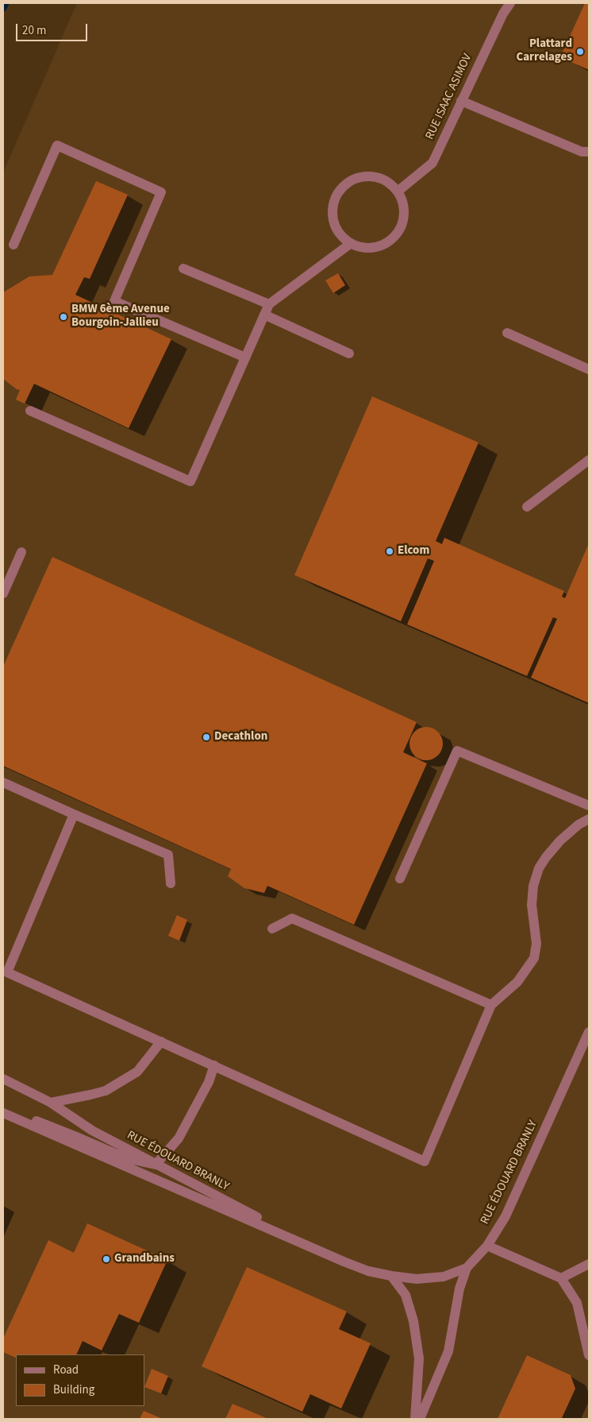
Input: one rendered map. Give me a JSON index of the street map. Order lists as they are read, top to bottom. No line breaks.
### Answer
{"streets":{"street":["RUE ISAAC ASIMOV","RUE ÉDOUARD BRANLY"]},"places":["Plattard Carrelages","BMW 6ème Avenue Bourgoin-Jallieu","Elcom","Decathlon","Grandbains"],"legend":["Road","Building"],"scale_bar":"20 m"}
